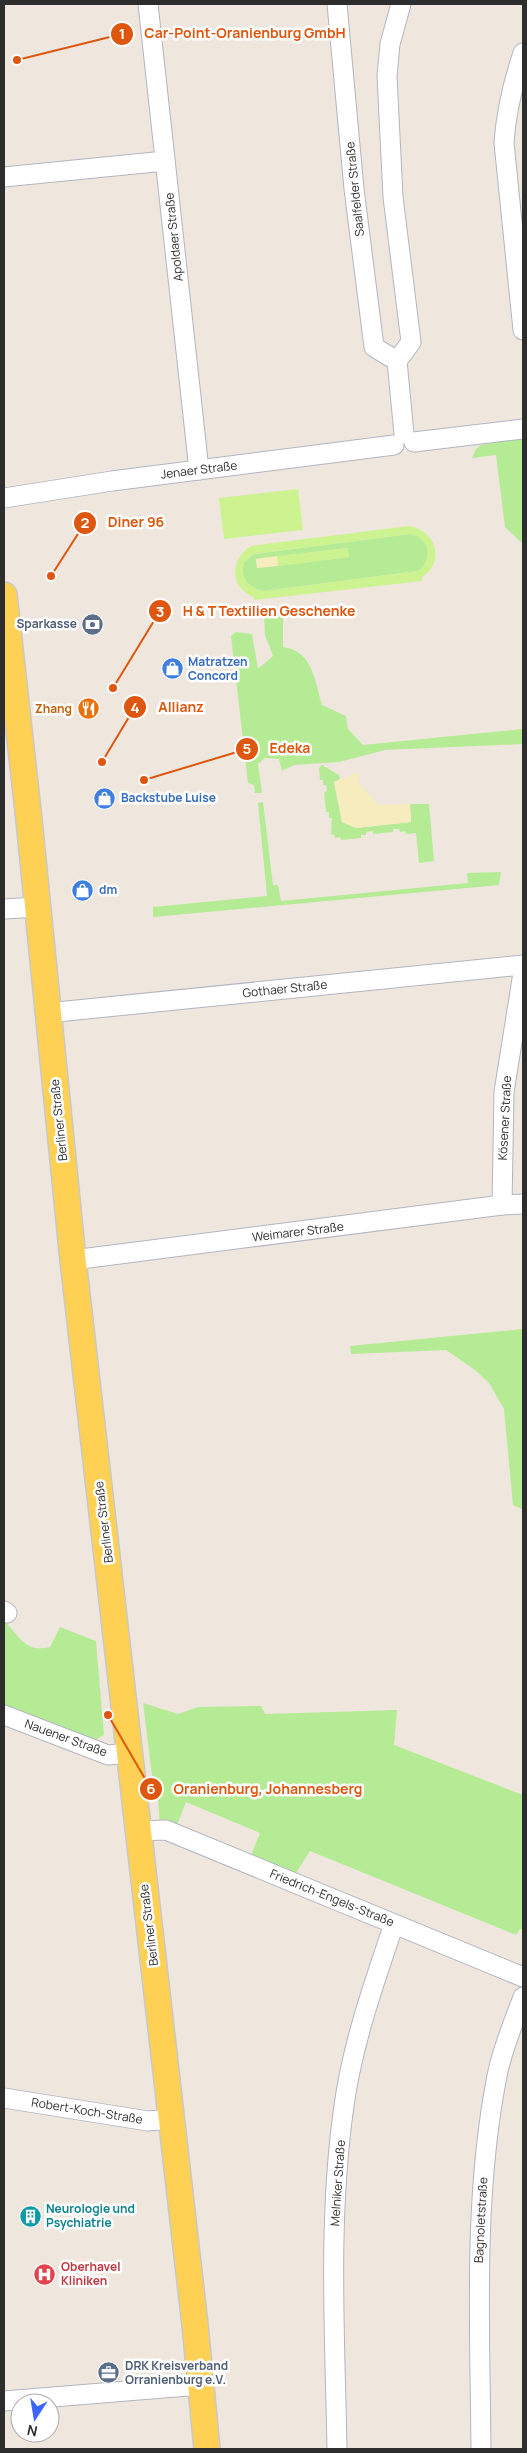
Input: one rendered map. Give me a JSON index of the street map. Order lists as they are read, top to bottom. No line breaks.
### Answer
{"streets":{"main road":["Berliner Straße"],"street":["Saalfelder Straße","Apoldaer Straße","Jenaer Straße","Gothaer Straße","Kösener Straße","Weimarer Straße","Nauener Straße","Friedrich-Engels-Straße","Robert-Koch-Straße","Melniker Straße","Bagnoletstraße"]},"crossings":[["Apoldaer Straße","Jenaer Straße"],["Gothaer Straße","Berliner Straße"],["Kösener Straße","Weimarer Straße"],["Berliner Straße","Weimarer Straße"],["Berliner Straße","Nauener Straße"],["Berliner Straße","Friedrich-Engels-Straße"],["Berliner Straße","Robert-Koch-Straße"],["Friedrich-Engels-Straße","Melniker Straße"]],"places":{"other":["Car-Point-Oranienburg GmbH","Diner 96","H & T Textilien Geschenke","Allianz","Edeka","Oranienburg, Johannesberg"],"bank":["Sparkasse"],"shop":["Matratzen Concord","Backstube Luise","dm"],"restaurant":["Zhang"],"building":["Neurologie und Psychiatrie"],"hospital":["Oberhavel Kliniken"],"office":["DRK Kreisverband Orranienburg e.V."]},"north":"bottom"}
